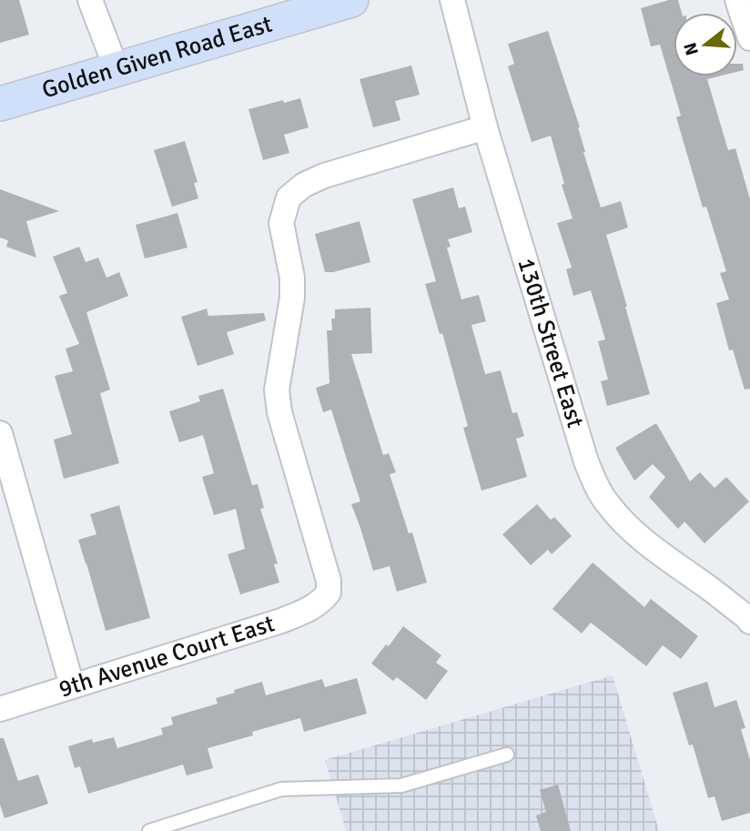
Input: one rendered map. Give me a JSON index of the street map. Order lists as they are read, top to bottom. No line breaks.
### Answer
{"streets":{"street":["Golden Given Road East","130th Street East","9th Avenue Court East"]},"crossings":[["130th Street East","9th Avenue Court East"]],"north":"left"}
